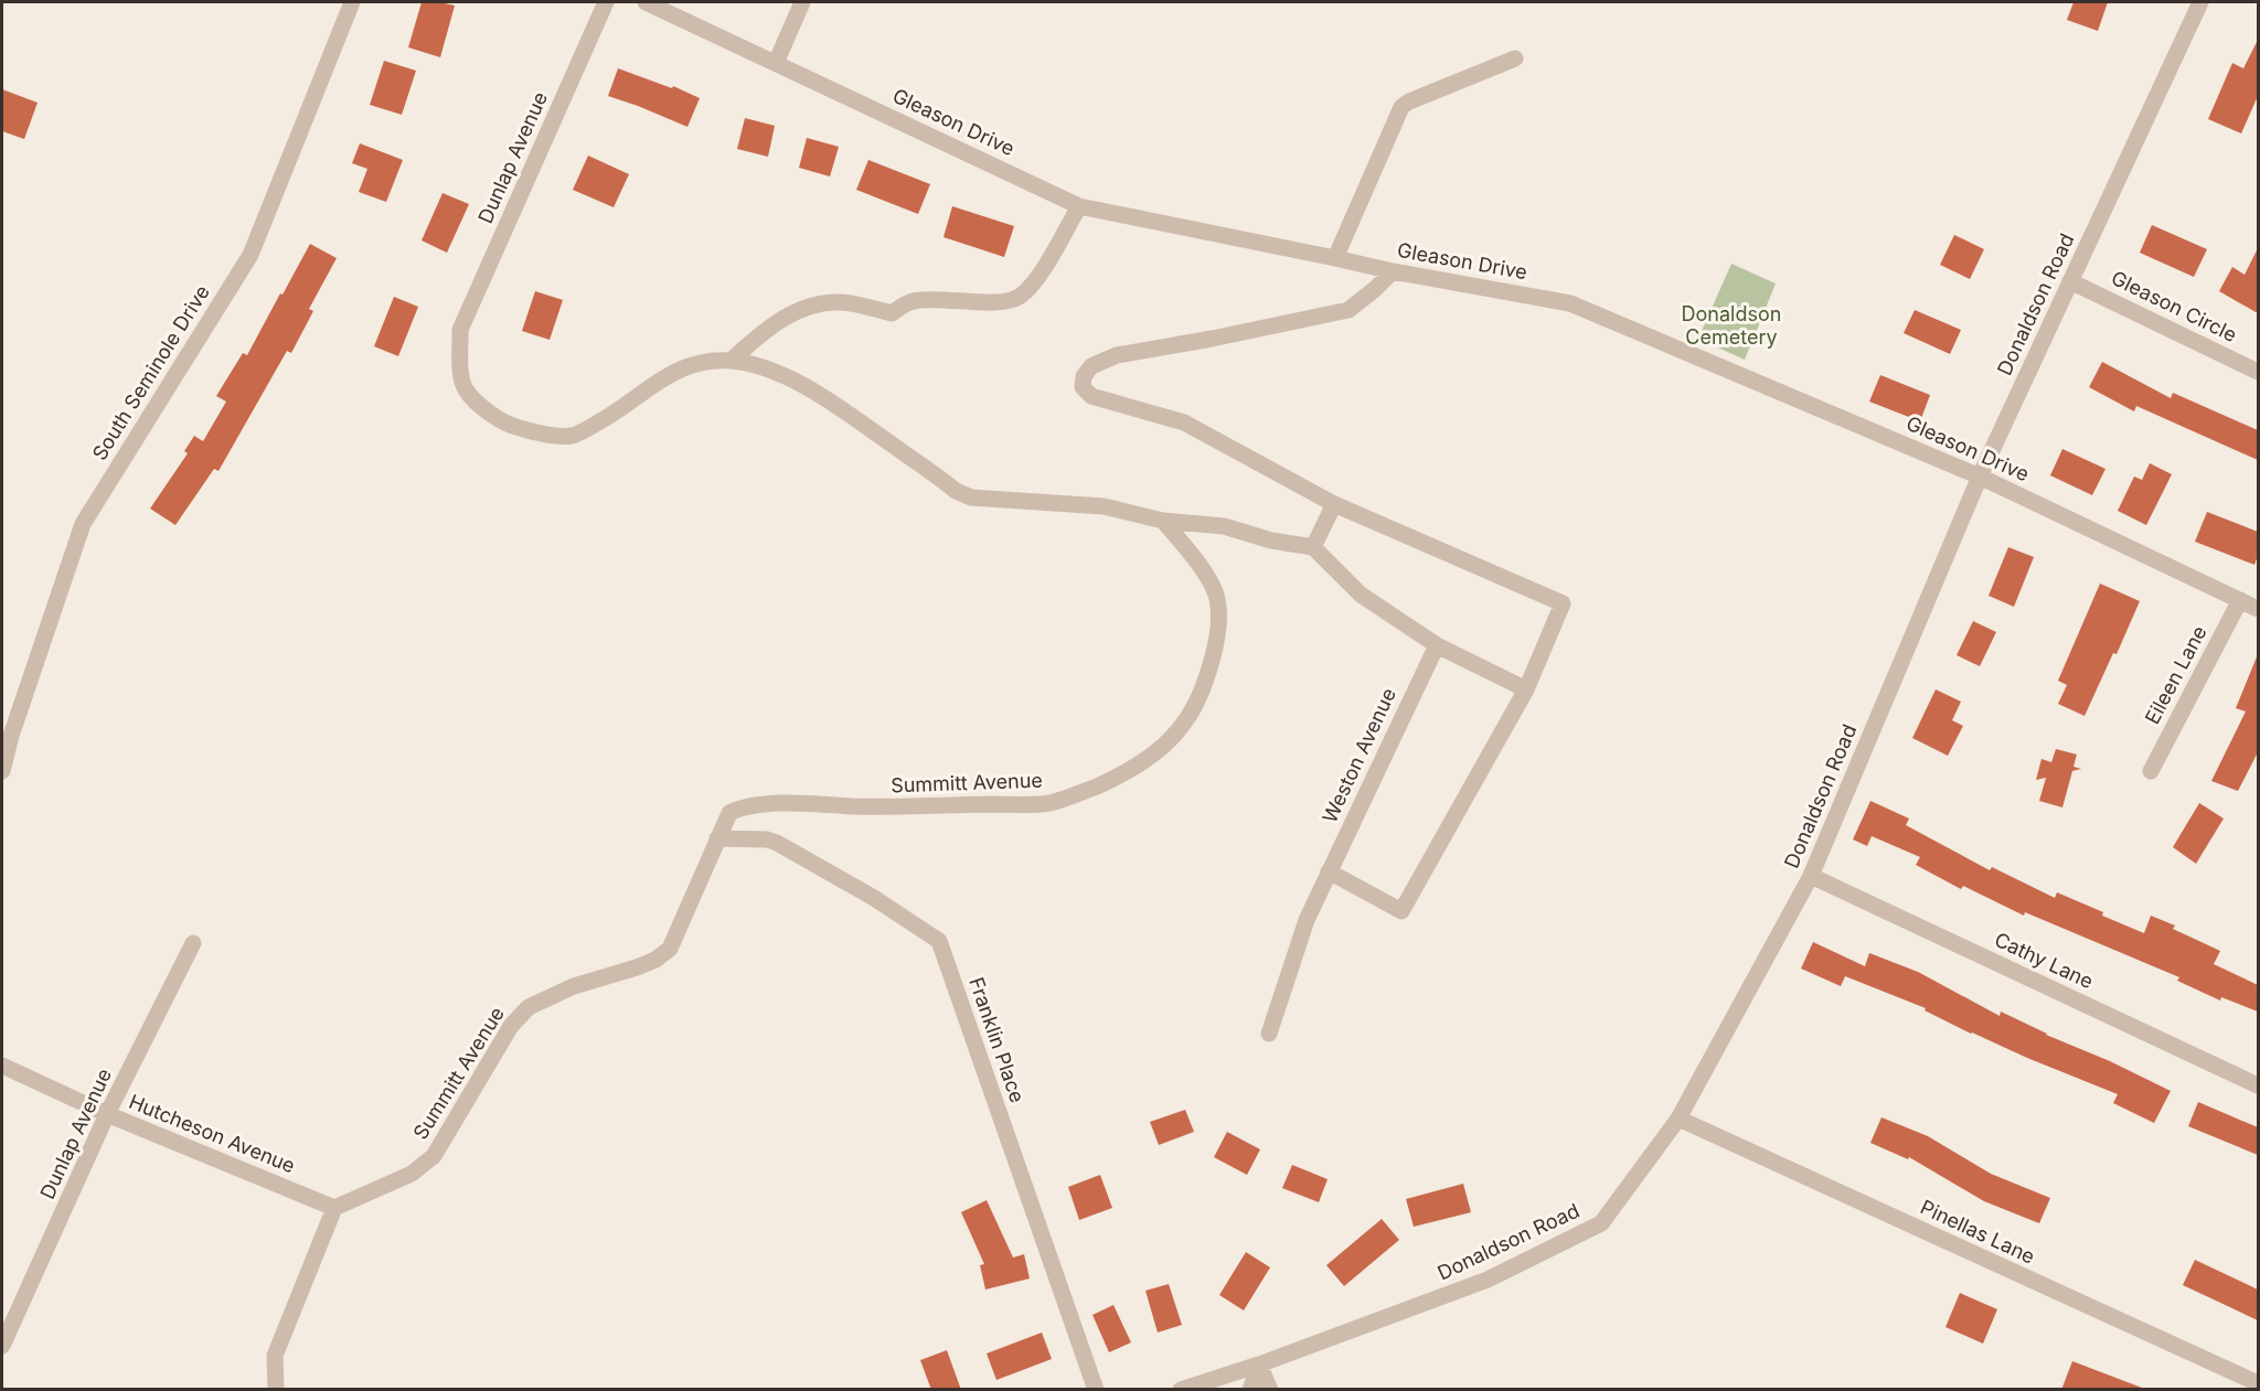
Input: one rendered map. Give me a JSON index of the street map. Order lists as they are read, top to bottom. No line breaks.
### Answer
{"streets":{"street":["Gleason Drive","Dunlap Avenue","Donaldson Road","Gleason Circle","South Seminole Drive","Eileen Lane","Weston Avenue","Summitt Avenue","Cathy Lane","Franklin Place","Hutcheson Avenue","Pinellas Lane"]},"crossings":[["Gleason Drive","Donaldson Road"],["Gleason Drive","Eileen Lane"],["Dunlap Avenue","Hutcheson Avenue"],["Donaldson Road","Gleason Circle"],["Donaldson Road","Cathy Lane"],["Donaldson Road","Pinellas Lane"],["Summitt Avenue","Franklin Place"],["Summitt Avenue","Hutcheson Avenue"]],"parks":["Donaldson Cemetery"]}
